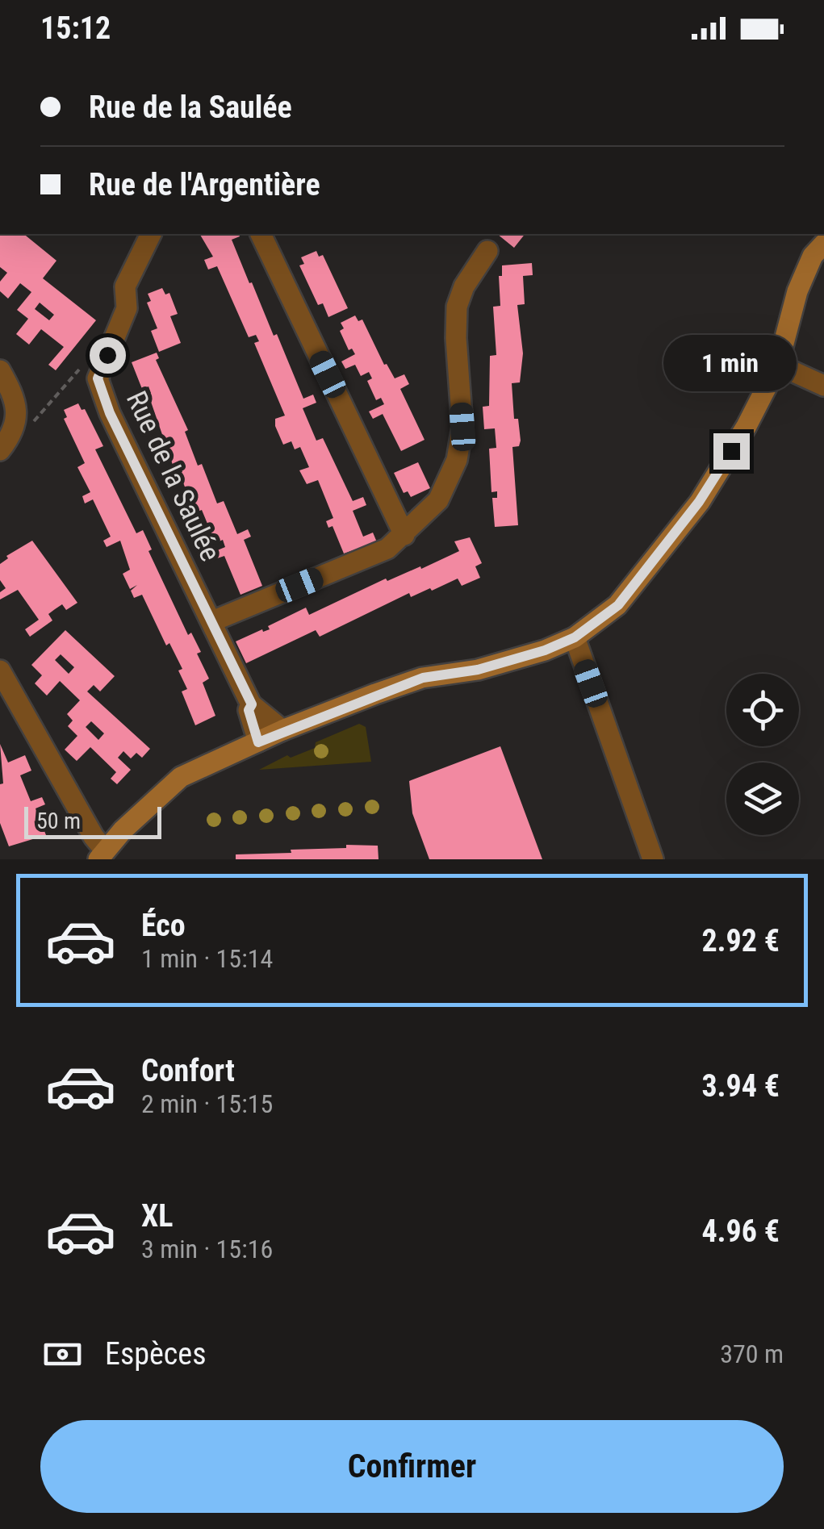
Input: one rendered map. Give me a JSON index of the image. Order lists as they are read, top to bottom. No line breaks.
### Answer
{"streets":{"street":["Rue de la Saulée"]},"scale_bar":"50 m","page":{"status":"15:12","banner":["Rue de la Saulée","Rue de l'Argentière"],"bubble":"1 min","scale":"50 m","list":[{"name":"Éco","note":"1 min · 15:14","value":"2.92 €"},{"name":"Confort","note":"2 min · 15:15","value":"3.94 €"},{"name":"XL","note":"3 min · 15:16","value":"4.96 €"}],"pay":["Espèces","370 m"],"buttons":"Confirmer"}}
